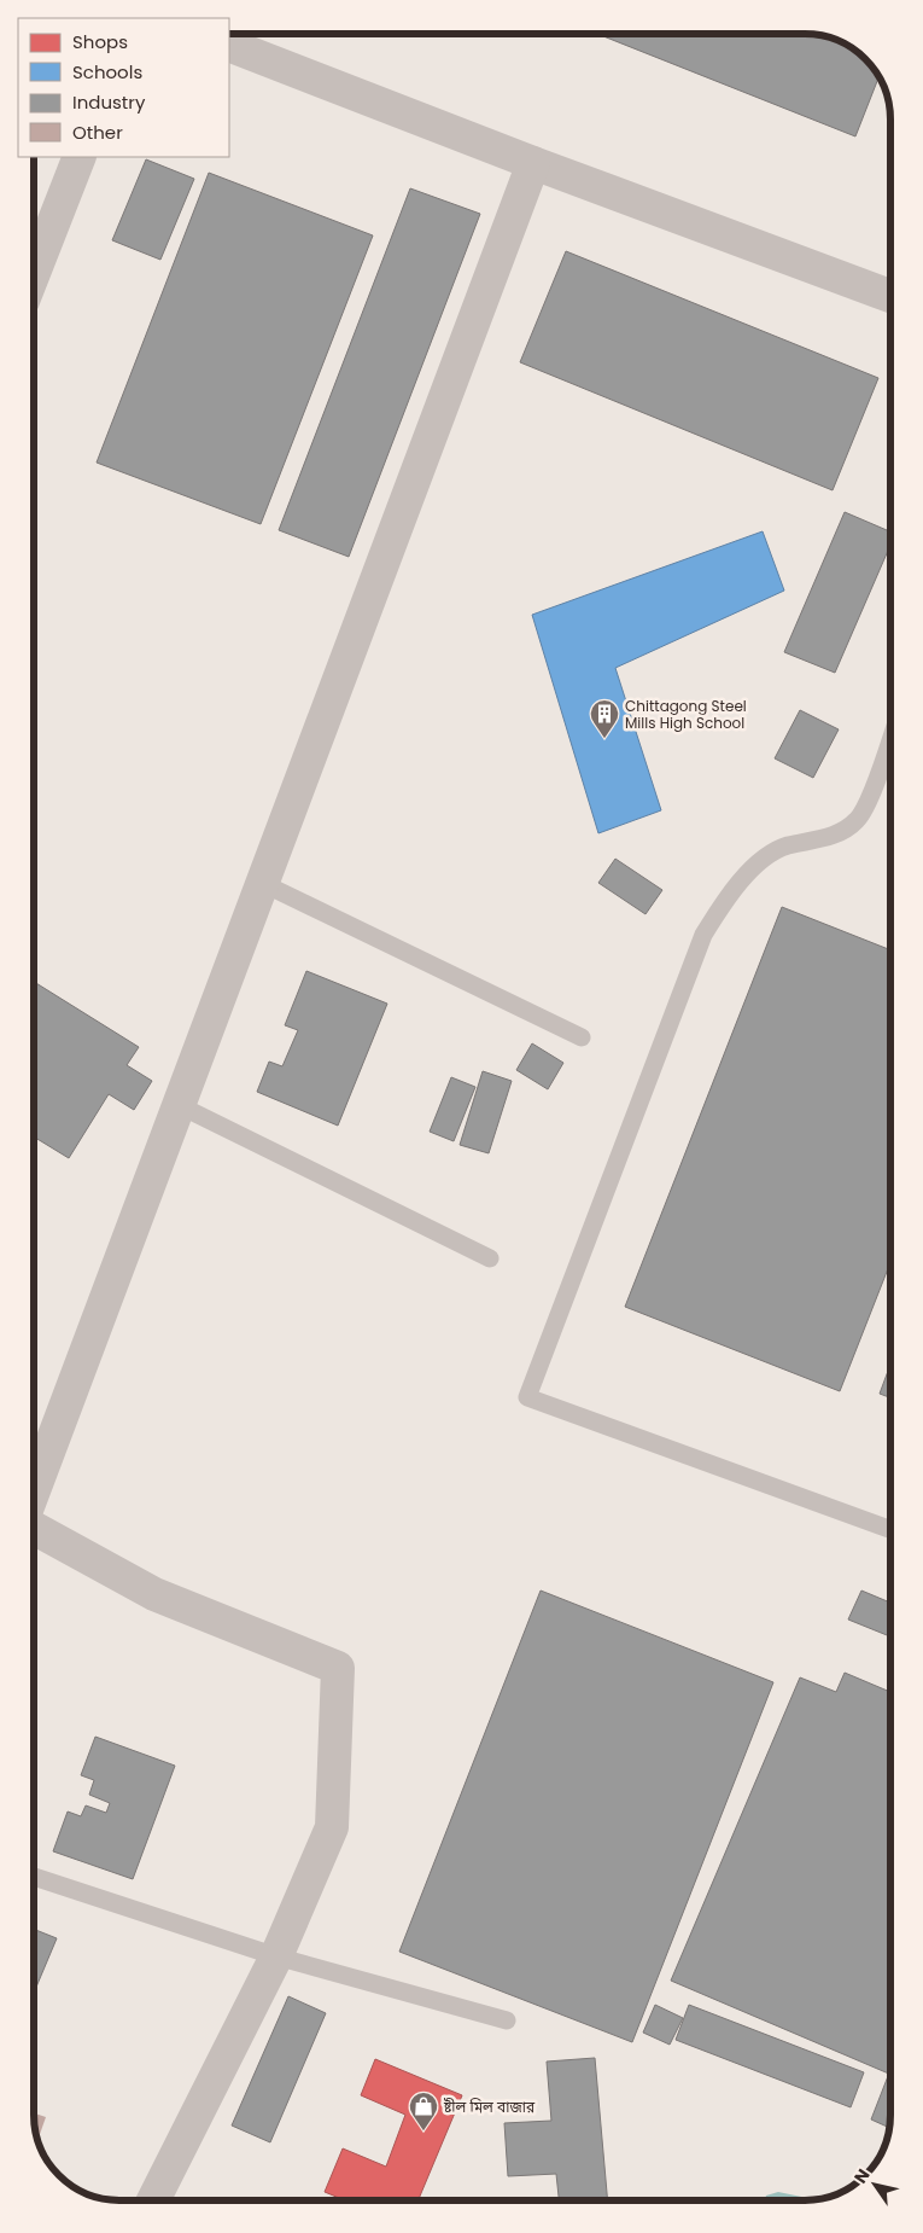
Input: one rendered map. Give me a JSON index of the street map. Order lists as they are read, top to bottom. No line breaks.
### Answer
{"places":{"building":["Chittagong Steel Mills High School"],"shop":["ষ্টীল মিল বাজার"]},"legend":["Shops","Schools","Industry","Other"],"north":"top left"}
